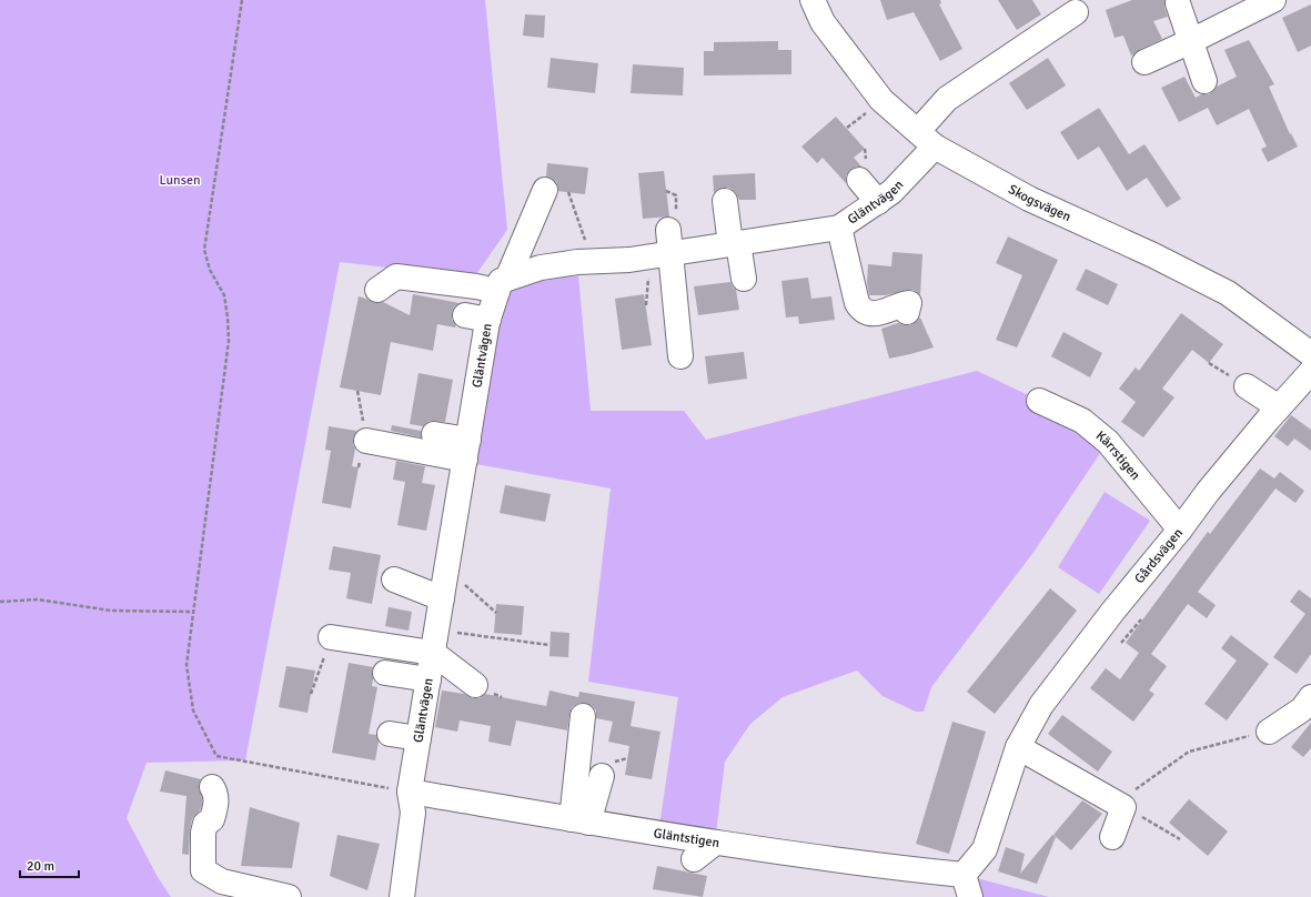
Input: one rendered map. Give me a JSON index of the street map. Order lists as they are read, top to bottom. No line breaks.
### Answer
{"streets":{"street":["Gläntvägen","Skogsvägen","Kärrstigen","Gårdsvägen","Gläntstigen"]},"crossings":[["Gläntvägen","Skogsvägen"],["Gläntvägen","Gläntstigen"],["Kärrstigen","Gårdsvägen"],["Gårdsvägen","Gläntstigen"]],"parks":["Lunsen"],"scale_bar":"20 m"}
